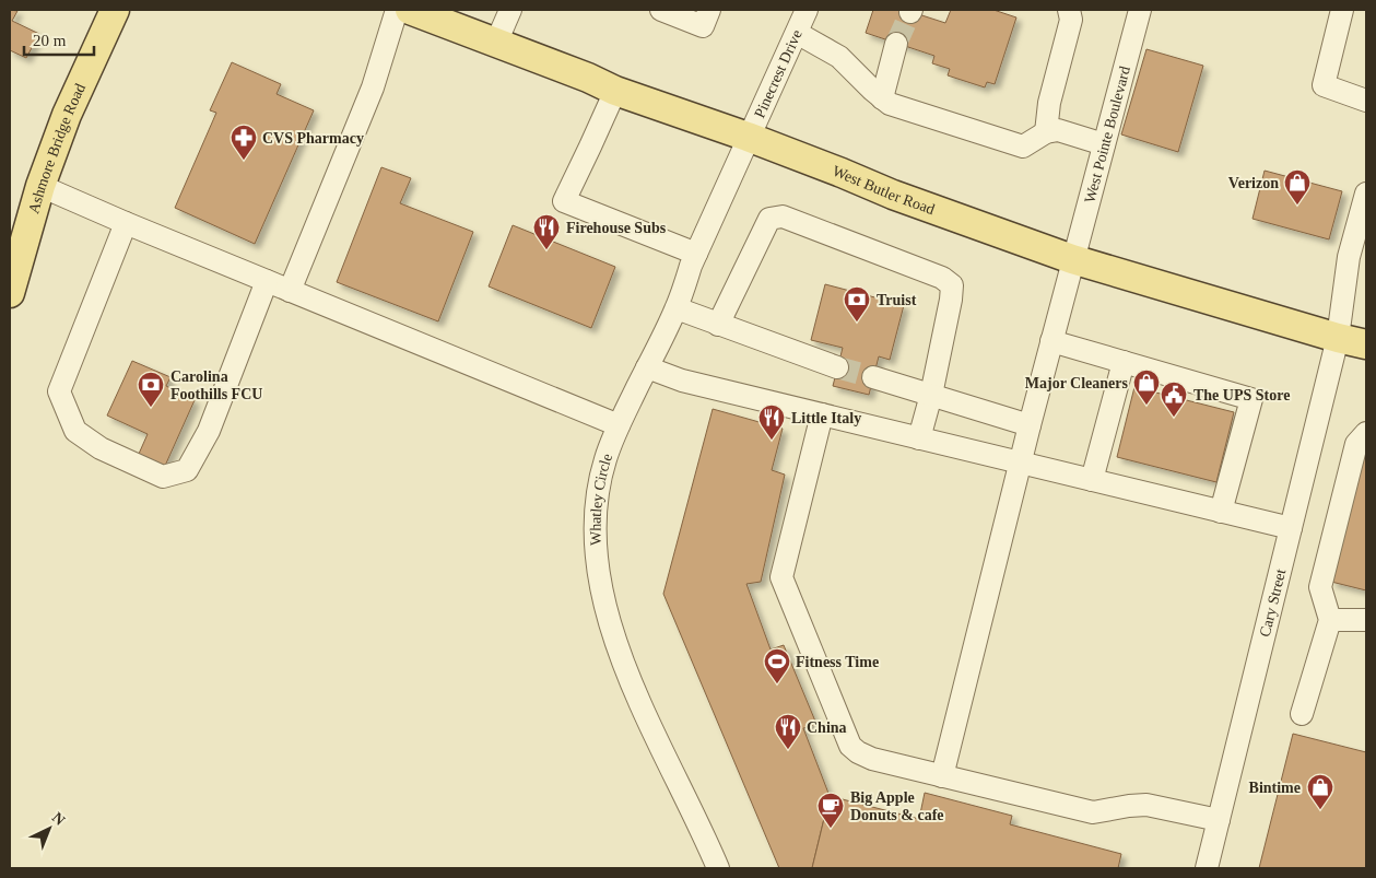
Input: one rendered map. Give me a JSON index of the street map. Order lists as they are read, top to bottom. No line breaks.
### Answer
{"streets":{"main road":["Ashmore Bridge Road","West Butler Road"],"street":["Pinecrest Drive","West Pointe Boulevard","Whatley Circle","Cary Street"]},"crossings":[["Pinecrest Drive","West Butler Road"],["Pinecrest Drive","Whatley Circle"],["West Pointe Boulevard","West Butler Road"],["West Butler Road","Whatley Circle"],["West Butler Road","Cary Street"]],"places":{"pharmacy":["CVS Pharmacy"],"shop":["Verizon","Major Cleaners","Bintime"],"restaurant":["Firehouse Subs","Little Italy","China"],"bank":["Truist","Carolina Foothills FCU"],"public building":["The UPS Store"],"sports":["Fitness Time"],"cafe":["Big Apple Donuts & cafe"]},"scale_bar":"20 m","north":"top right"}
